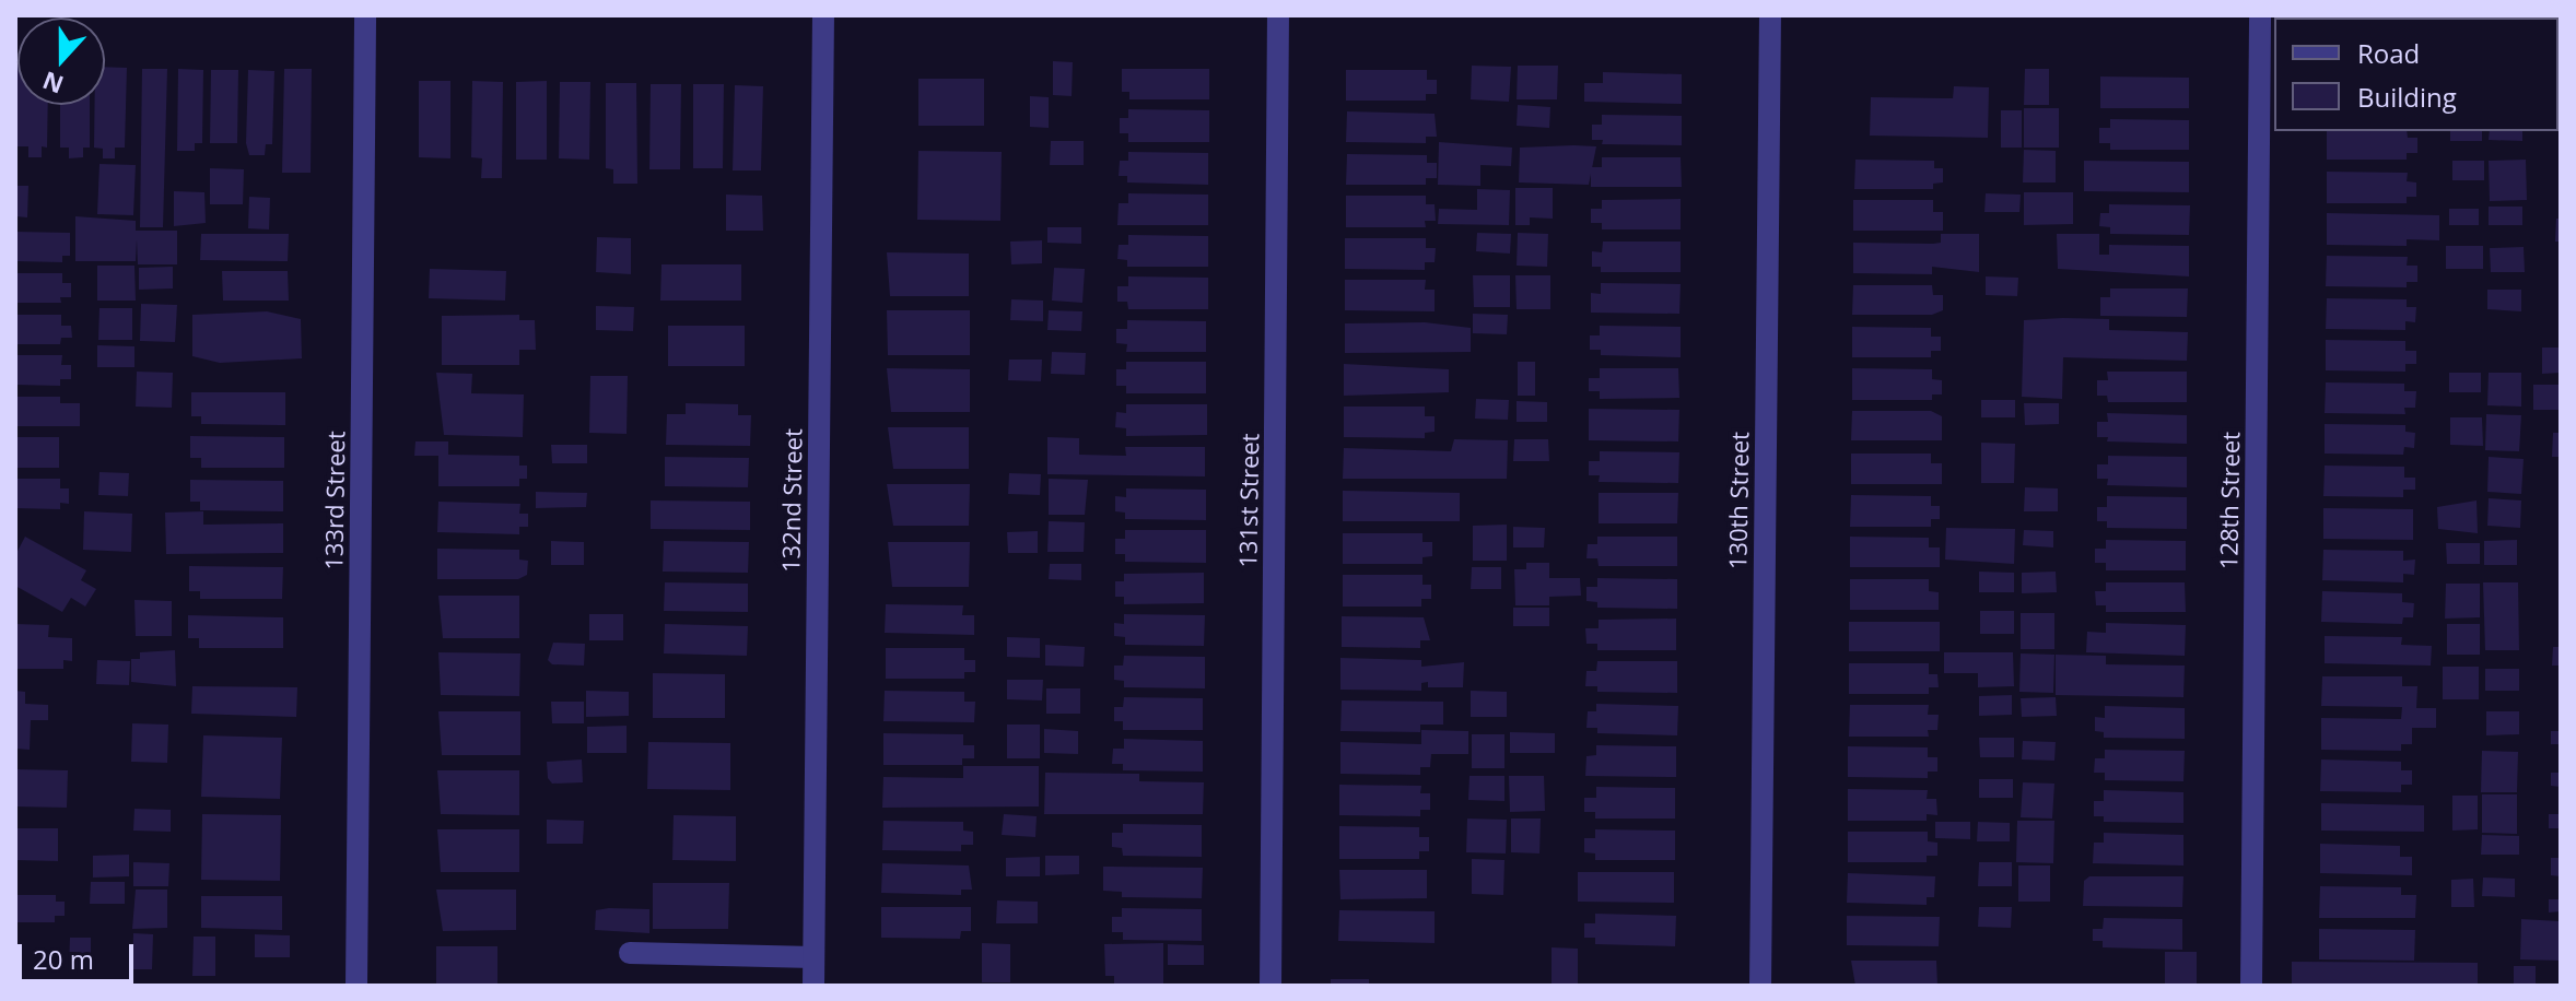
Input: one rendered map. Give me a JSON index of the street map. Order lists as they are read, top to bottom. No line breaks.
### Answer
{"streets":{"street":["133rd Street","132nd Street","131st Street","130th Street","128th Street"]},"legend":["Road","Building"],"scale_bar":"20 m","north":"bottom"}
